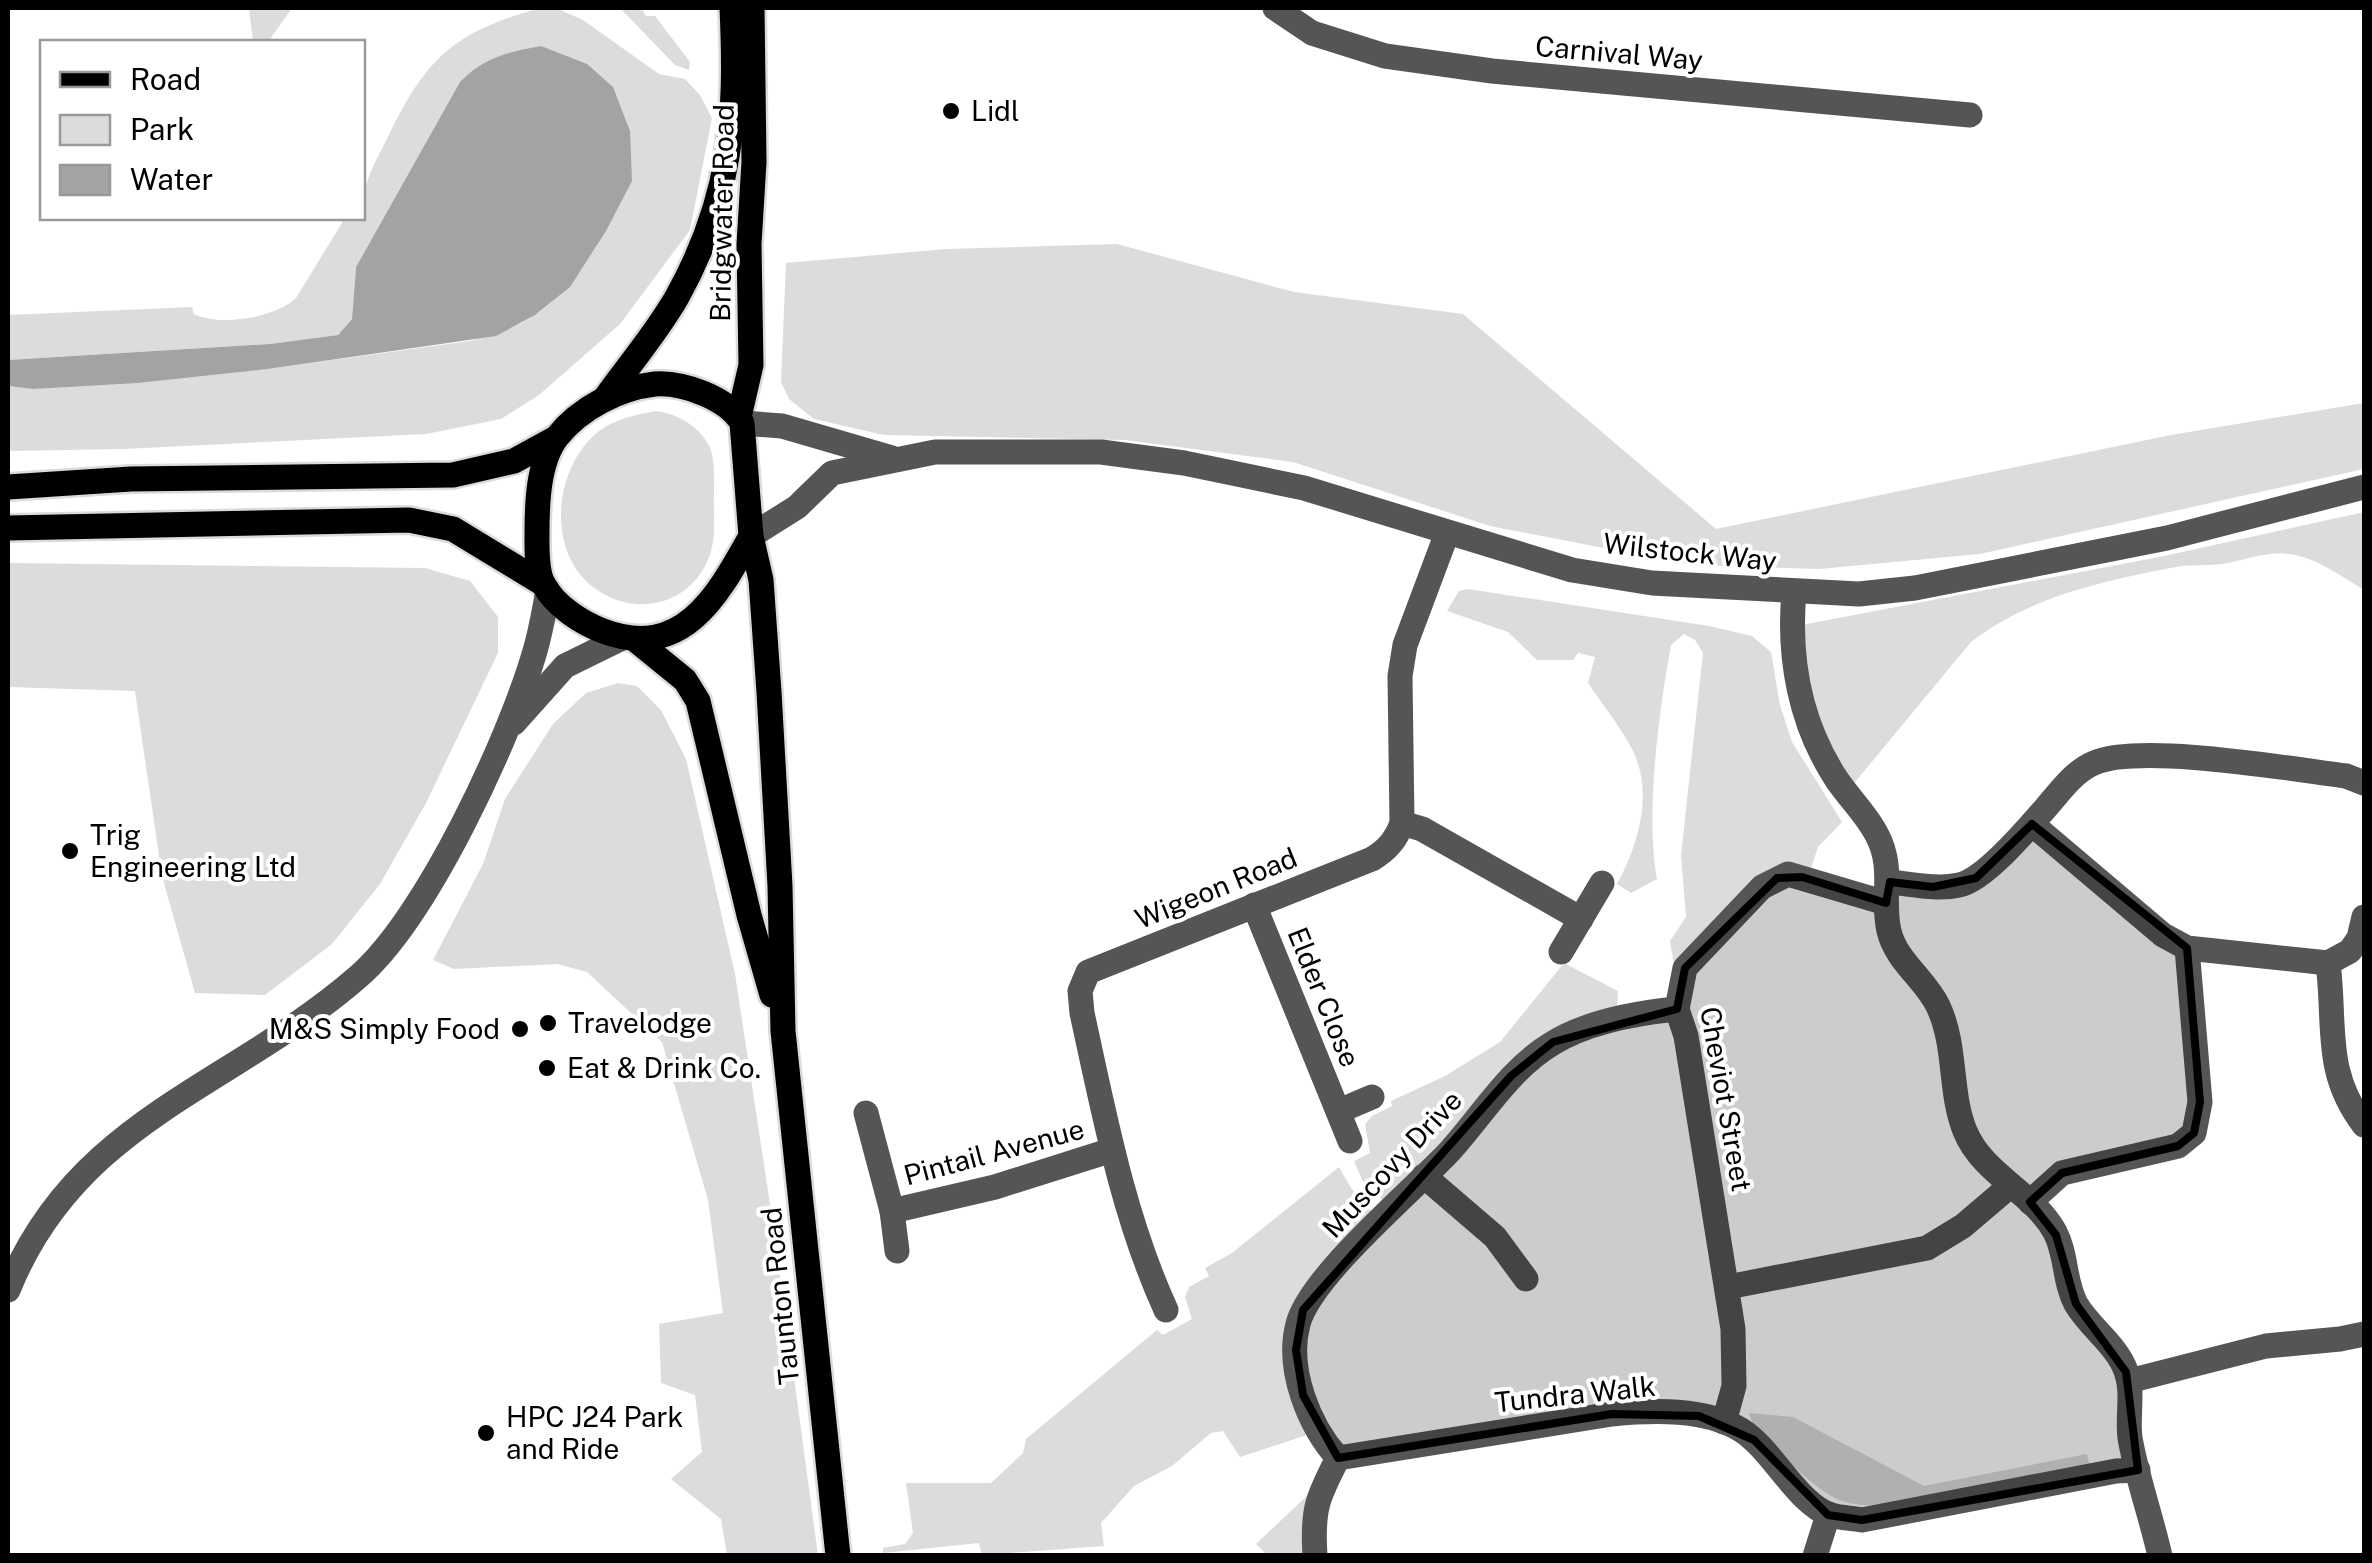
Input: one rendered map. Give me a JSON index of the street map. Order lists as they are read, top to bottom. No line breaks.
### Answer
{"streets":{"main road":["Bridgwater Road","Taunton Road"],"street":["Carnival Way","Wilstock Way","Wigeon Road","Elder Close","Cheviot Street","Pintail Avenue","Muscovy Drive","Tundra Walk"]},"crossings":[["Bridgwater Road","Wilstock Way"],["Bridgwater Road","Taunton Road"],["Wilstock Way","Taunton Road"],["Wigeon Road","Elder Close"],["Wigeon Road","Pintail Avenue"],["Cheviot Street","Muscovy Drive"],["Cheviot Street","Tundra Walk"],["Muscovy Drive","Tundra Walk"]],"places":["Lidl","Trig Engineering Ltd","Travelodge","M&S Simply Food","Eat & Drink Co.","HPC J24 Park and Ride"],"legend":["Road","Park","Water"]}
